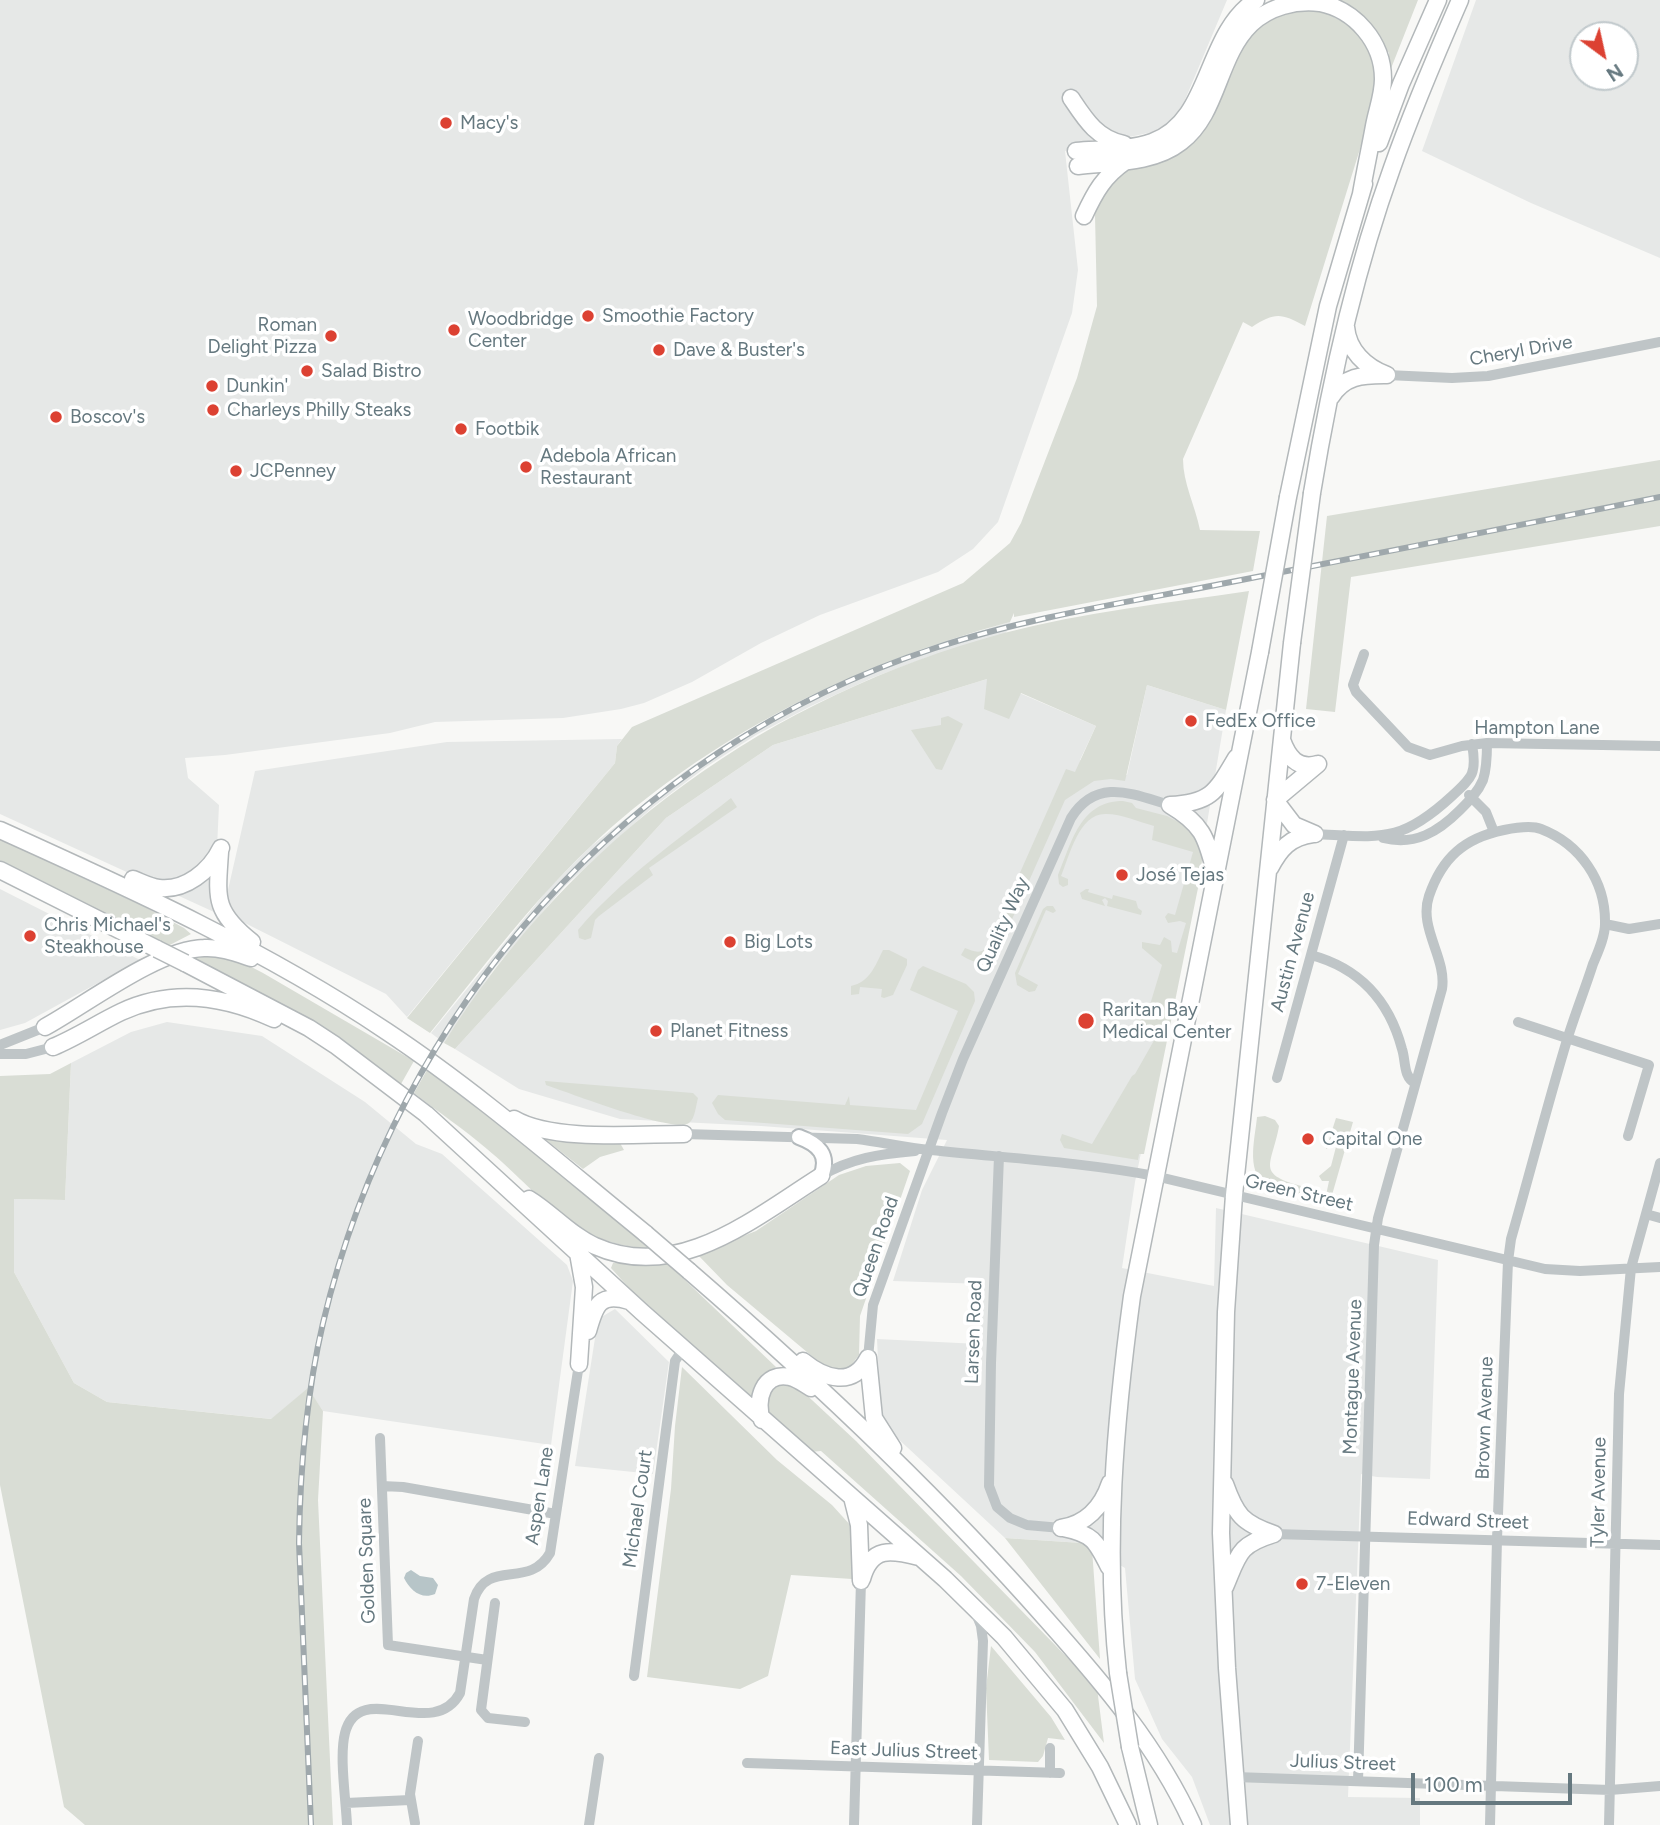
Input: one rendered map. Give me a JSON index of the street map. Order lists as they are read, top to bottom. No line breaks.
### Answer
{"streets":{"street":["Cheryl Drive","Hampton Lane","Quality Way","Austin Avenue","Green Street","Queen Road","Larsen Road","Montague Avenue","Brown Avenue","Tyler Avenue","Aspen Lane","Michael Court","Edward Street","Golden Square","East Julius Street","Julius Street"]},"crossings":[["Quality Way","Green Street"],["Quality Way","Queen Road"],["Green Street","Queen Road"],["Green Street","Larsen Road"],["Green Street","Montague Avenue"],["Green Street","Brown Avenue"],["Green Street","Tyler Avenue"],["Montague Avenue","Edward Street"],["Montague Avenue","Julius Street"],["Brown Avenue","Edward Street"],["Brown Avenue","Julius Street"],["Tyler Avenue","Edward Street"],["Tyler Avenue","Julius Street"],["Aspen Lane","Golden Square"]],"places":["Macy's","Smoothie Factory","Woodbridge Center","Roman Delight Pizza","Dave & Buster's","Salad Bistro","Dunkin'","Charleys Philly Steaks","Boscov's","Footbik","Adebola African Restaurant","JCPenney","FedEx Office","José Tejas","Chris Michael's Steakhouse","Big Lots","Raritan Bay Medical Center","Planet Fitness","Capital One","7-Eleven"],"scale_bar":"100 m","north":"bottom right"}
